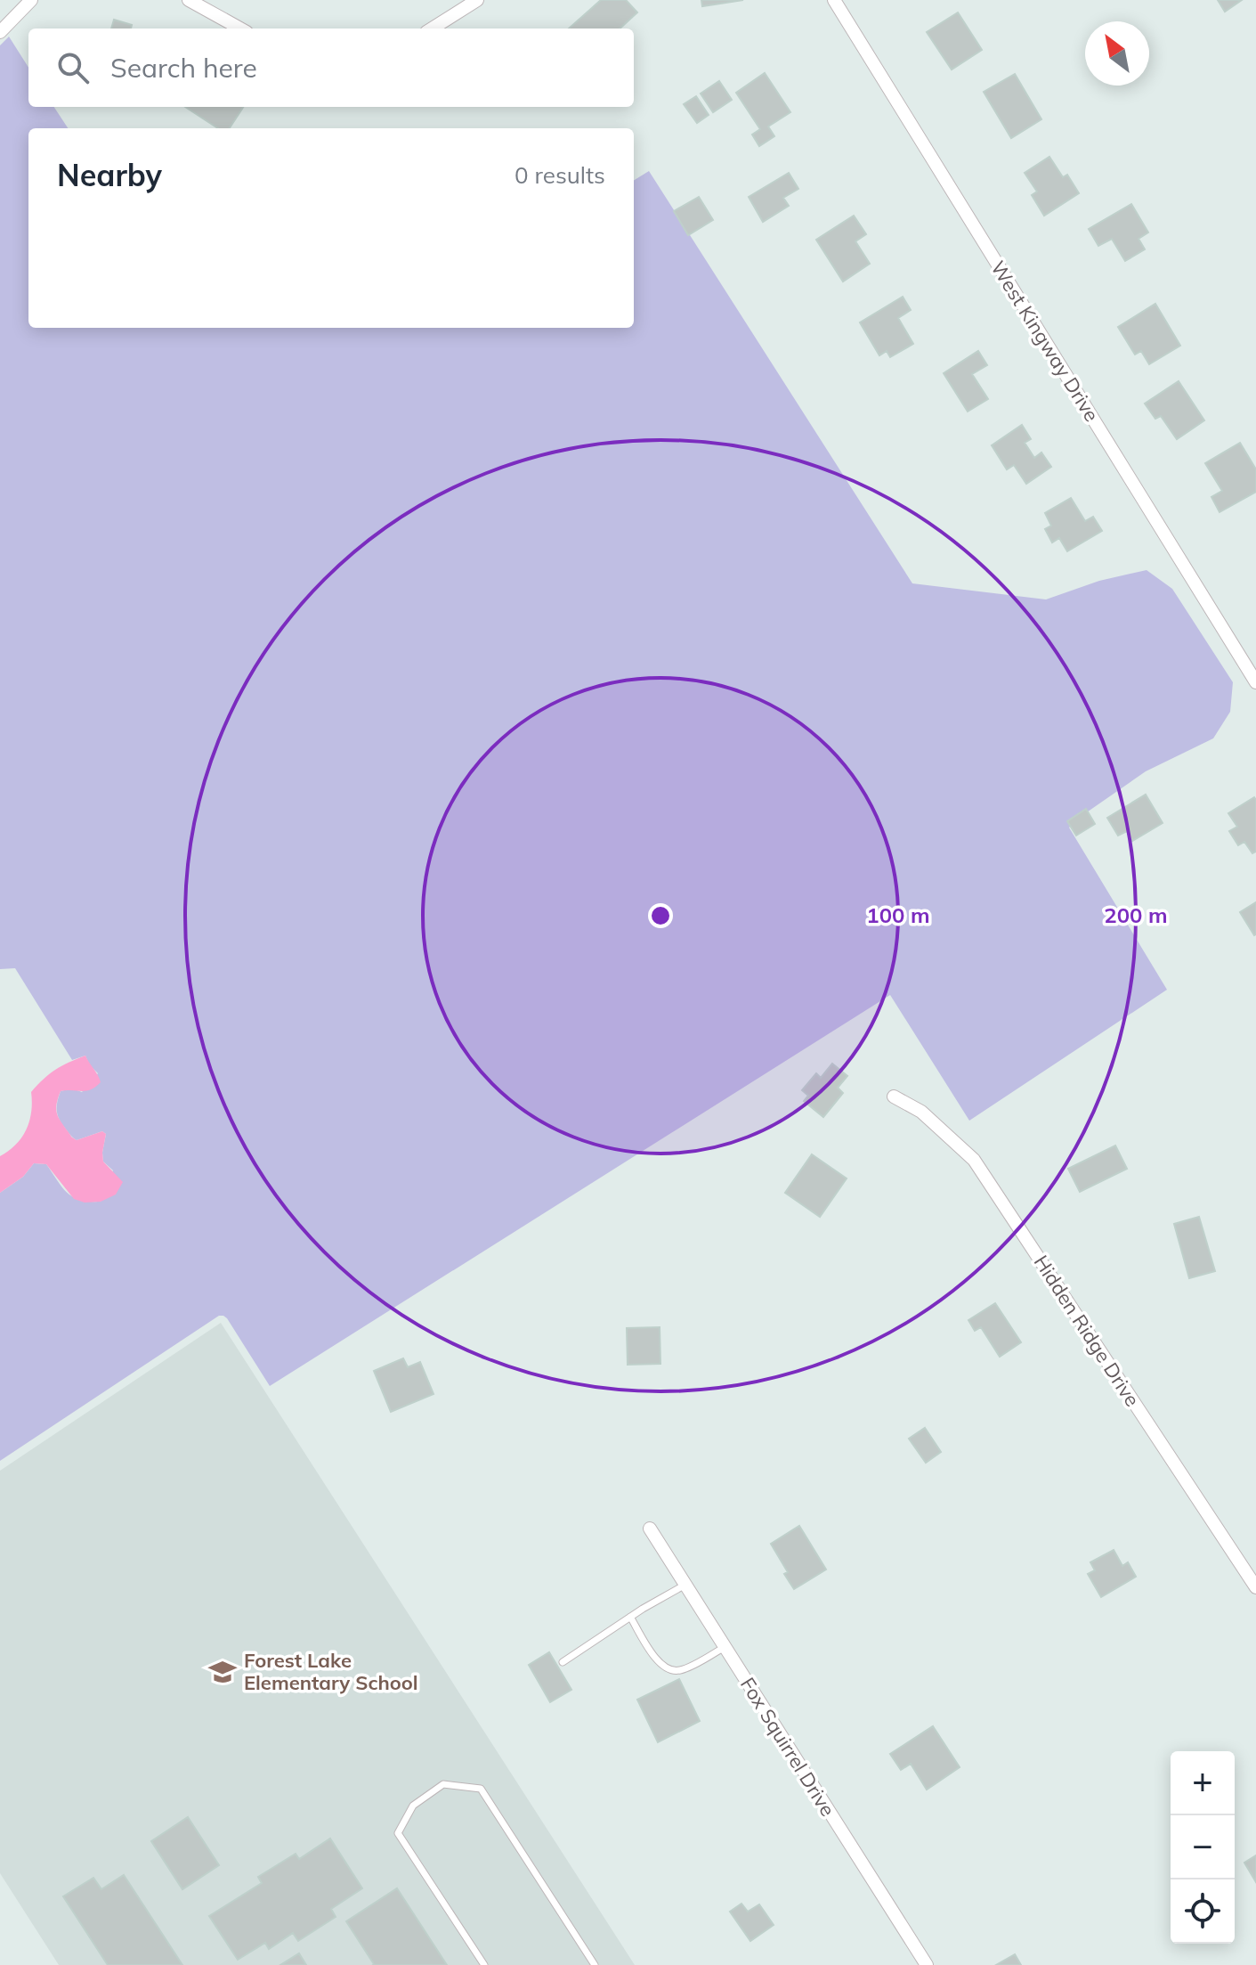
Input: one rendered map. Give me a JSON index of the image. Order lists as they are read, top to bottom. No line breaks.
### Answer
{"streets":{"street":["West Kingway Drive","Hidden Ridge Drive","Fox Squirrel Drive"]},"places":{"school or university":["Forest Lake Elementary School"]},"north":"top left","page":{"search":"Search here","heading":["Nearby","0 results"],"map_buttons":["+","−"]},"rings":["100 m","200 m"]}
